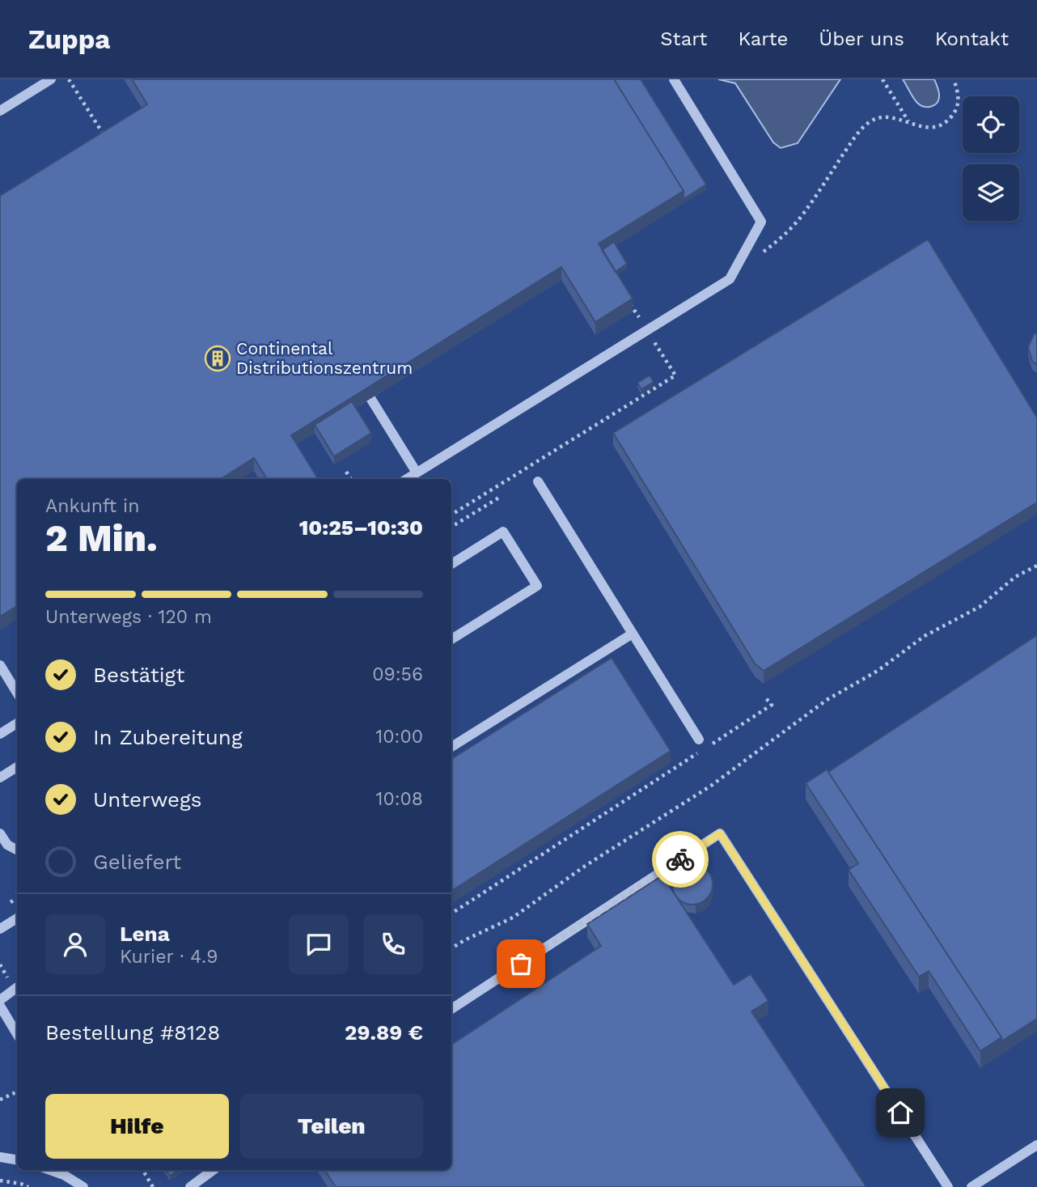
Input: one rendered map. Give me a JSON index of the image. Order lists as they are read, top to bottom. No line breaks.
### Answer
{"places":{"building":["Continental Distributionszentrum"]},"page":{"header":"Zuppa","nav":["Start","Karte","Über uns","Kontakt"],"heading":["2 Min.","Ankunft in","10:25–10:30"],"panel":["Lena","Kurier · 4.9","Bestellung #8128","29.89 €"],"bar":"Unterwegs · 120 m","list":[["Bestätigt","09:56"],["In Zubereitung","10:00"],["Unterwegs","10:08"],"Geliefert"],"buttons":["Hilfe","Teilen"]}}
